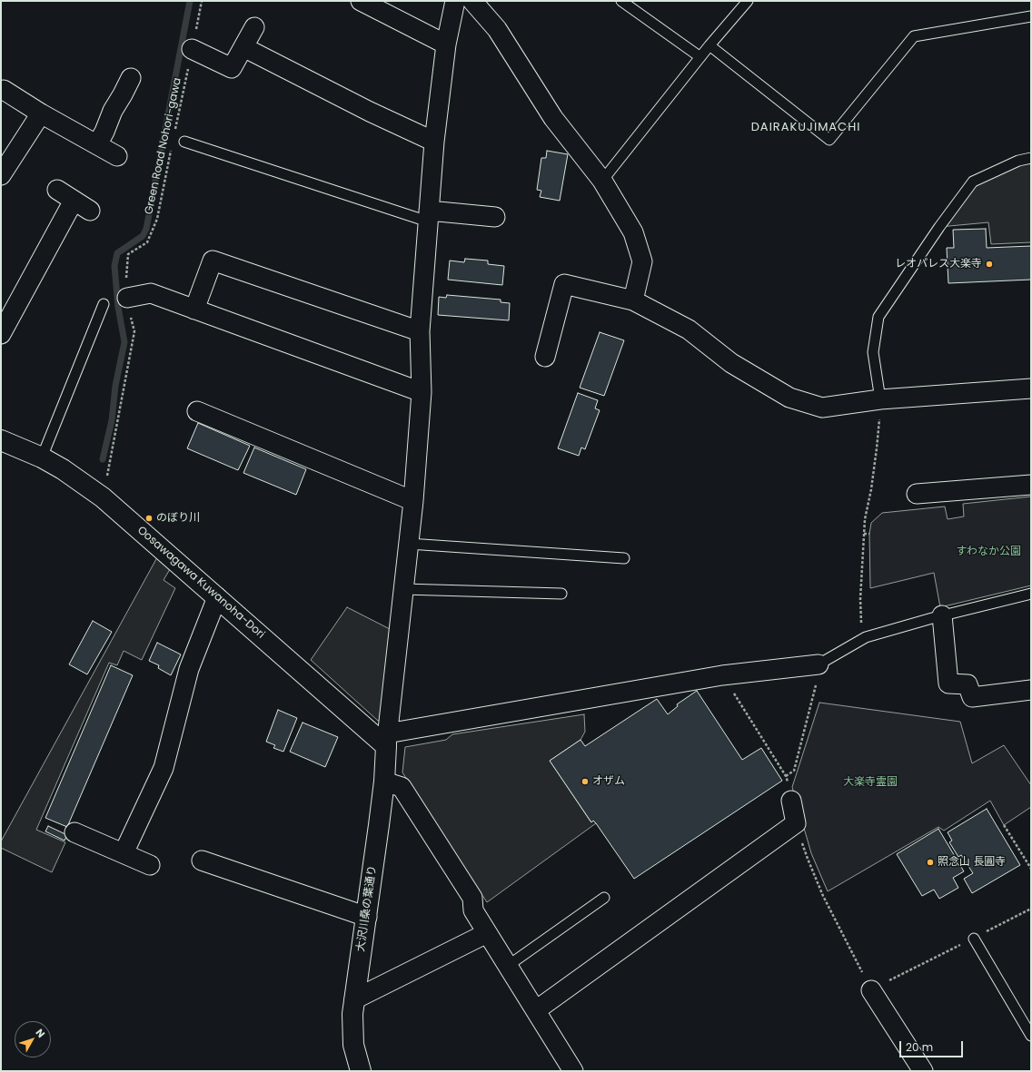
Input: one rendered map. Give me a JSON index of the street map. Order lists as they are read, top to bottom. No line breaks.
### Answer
{"streets":{"street":["Oosawagawa Kuwanoha-Dori","大沢川桑の葉通り"],"path":["Green Road Nohori-gawa"]},"crossings":[["Green Road Nohori-gawa","Oosawagawa Kuwanoha-Dori"],["Oosawagawa Kuwanoha-Dori","大沢川桑の葉通り"]],"districts":["DAIRAKUJIMACHI"],"parks":["すわなか公園","大楽寺霊園"],"places":["レオパレス大楽寺","のぼり川","オザム","照念山 長圓寺"],"scale_bar":"20 m","north":"top right"}
